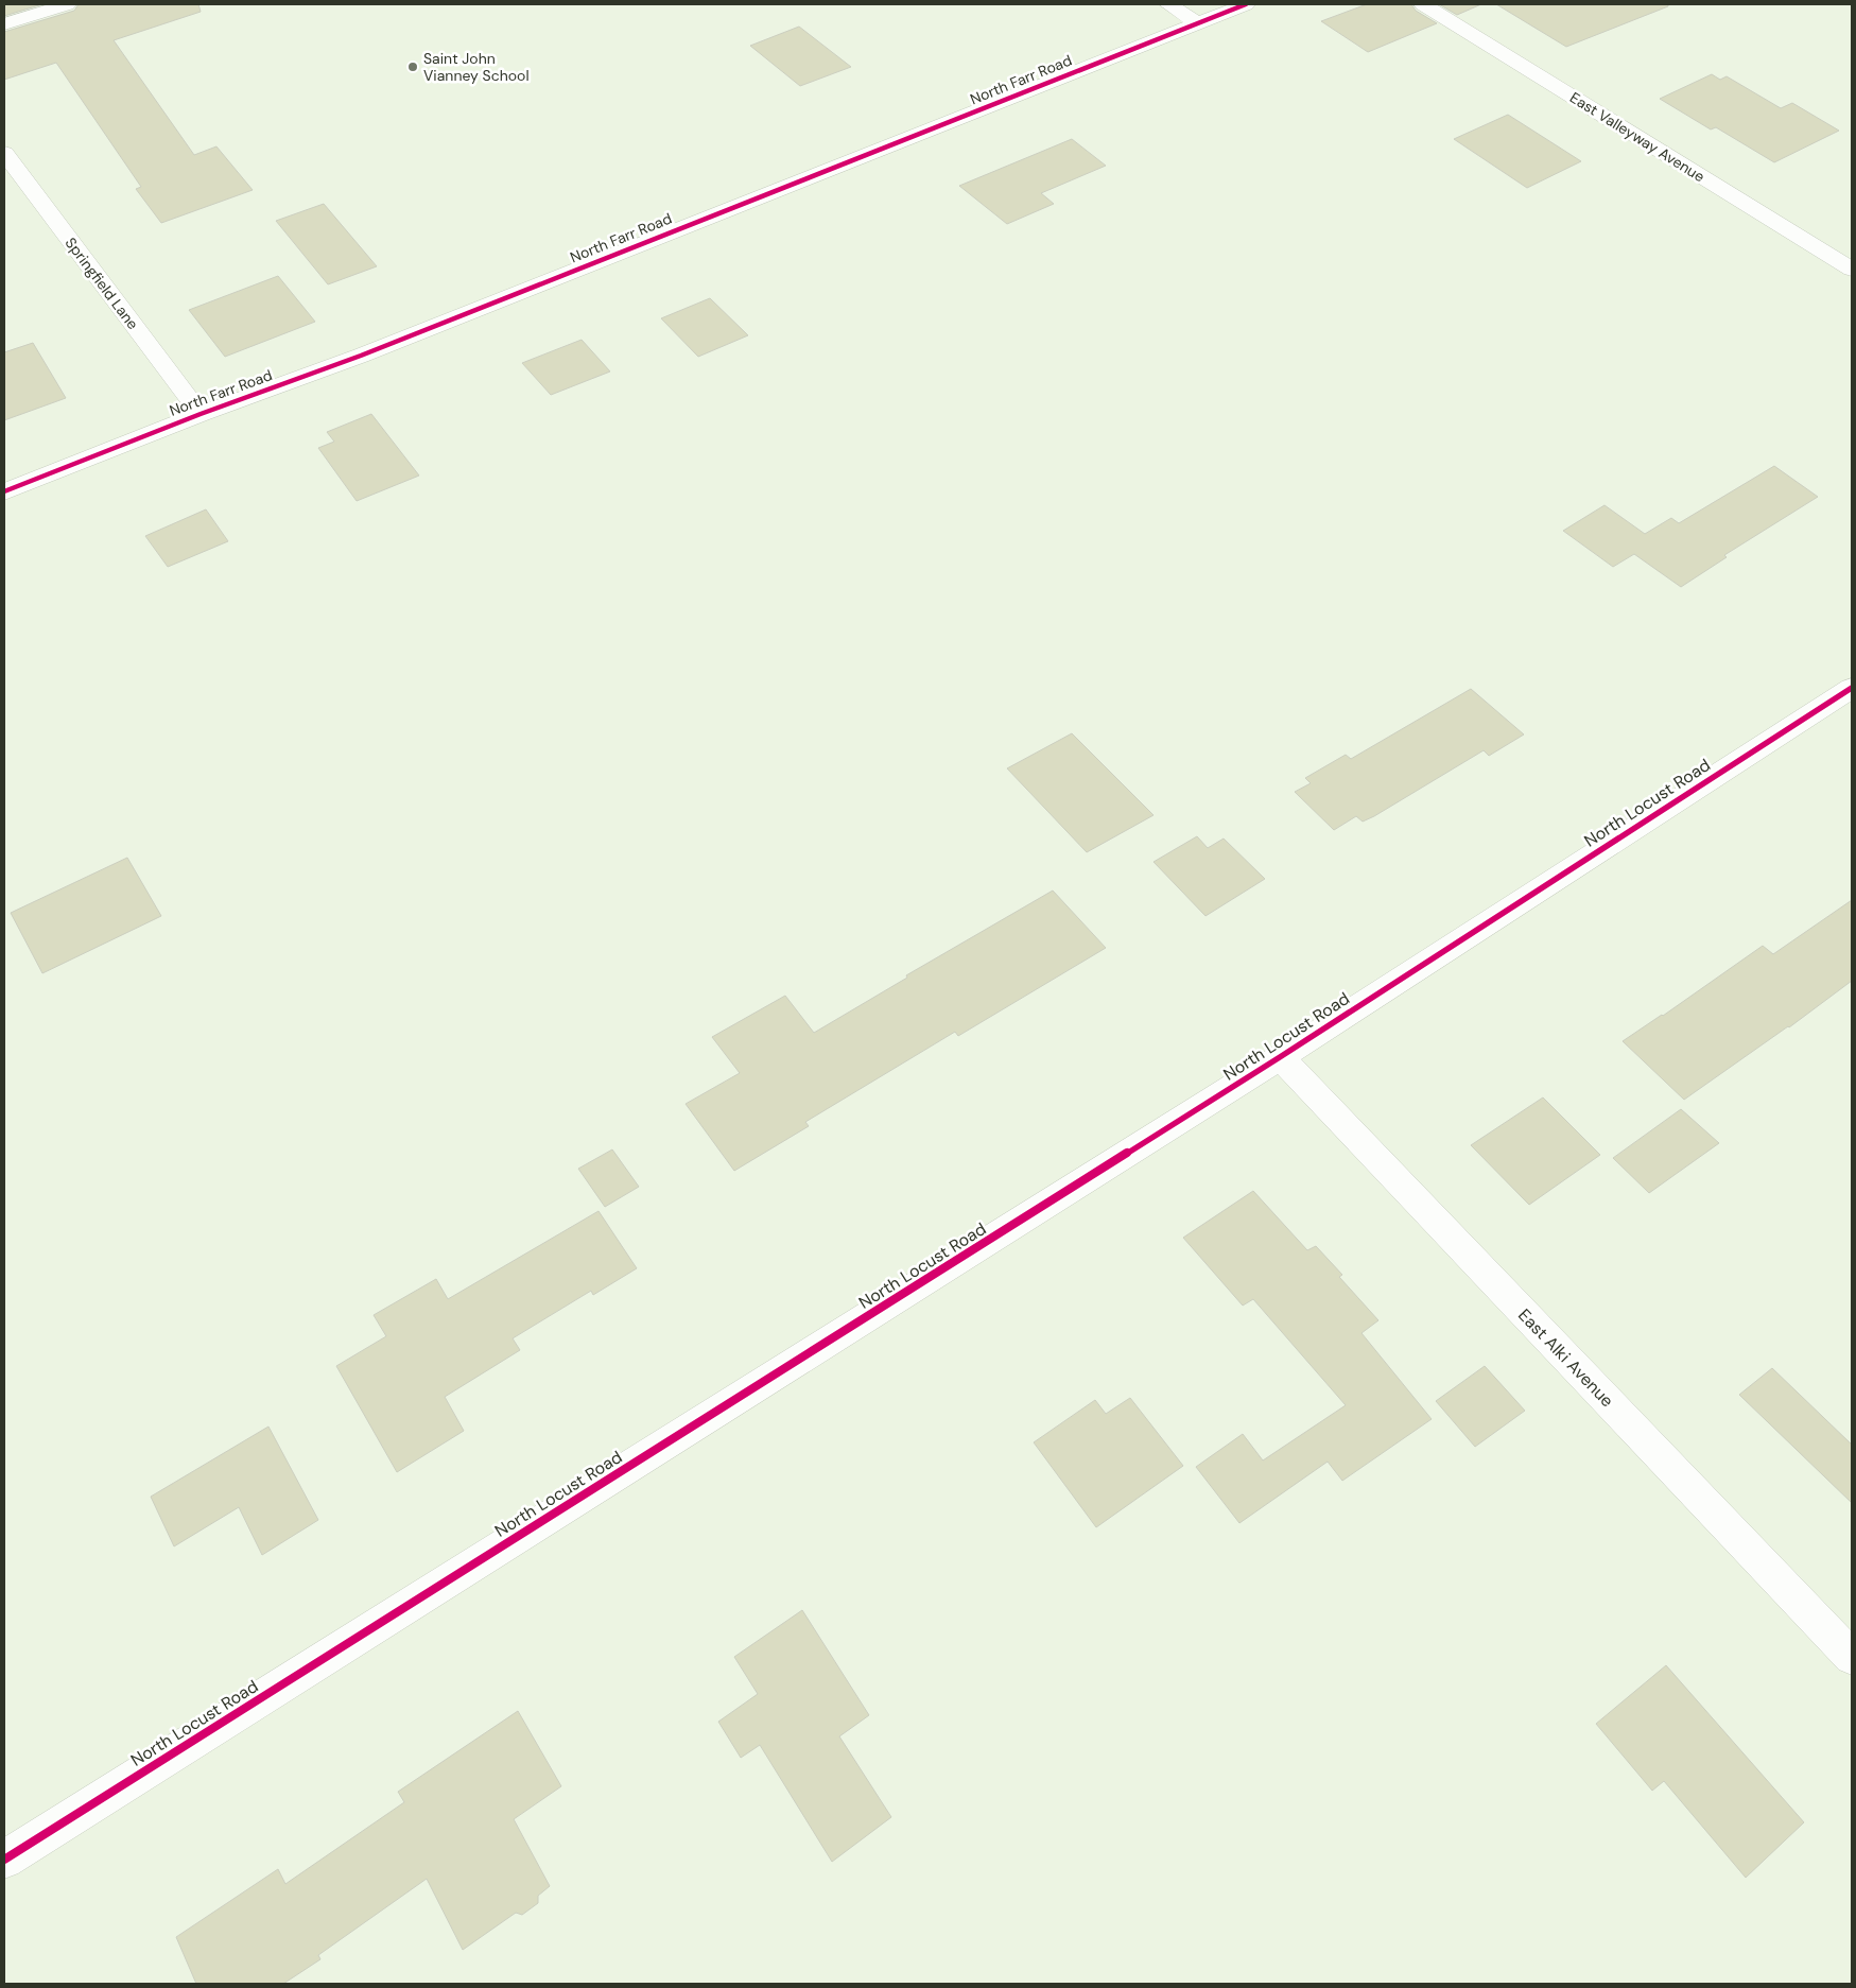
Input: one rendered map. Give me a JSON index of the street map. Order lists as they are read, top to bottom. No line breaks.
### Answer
{"streets":{"street":["North Farr Road","East Valleyway Avenue","Springfield Lane","North Locust Road","East Alki Avenue"]},"crossings":[["North Farr Road","Springfield Lane"],["North Locust Road","East Alki Avenue"]],"places":["Saint John Vianney School"]}
